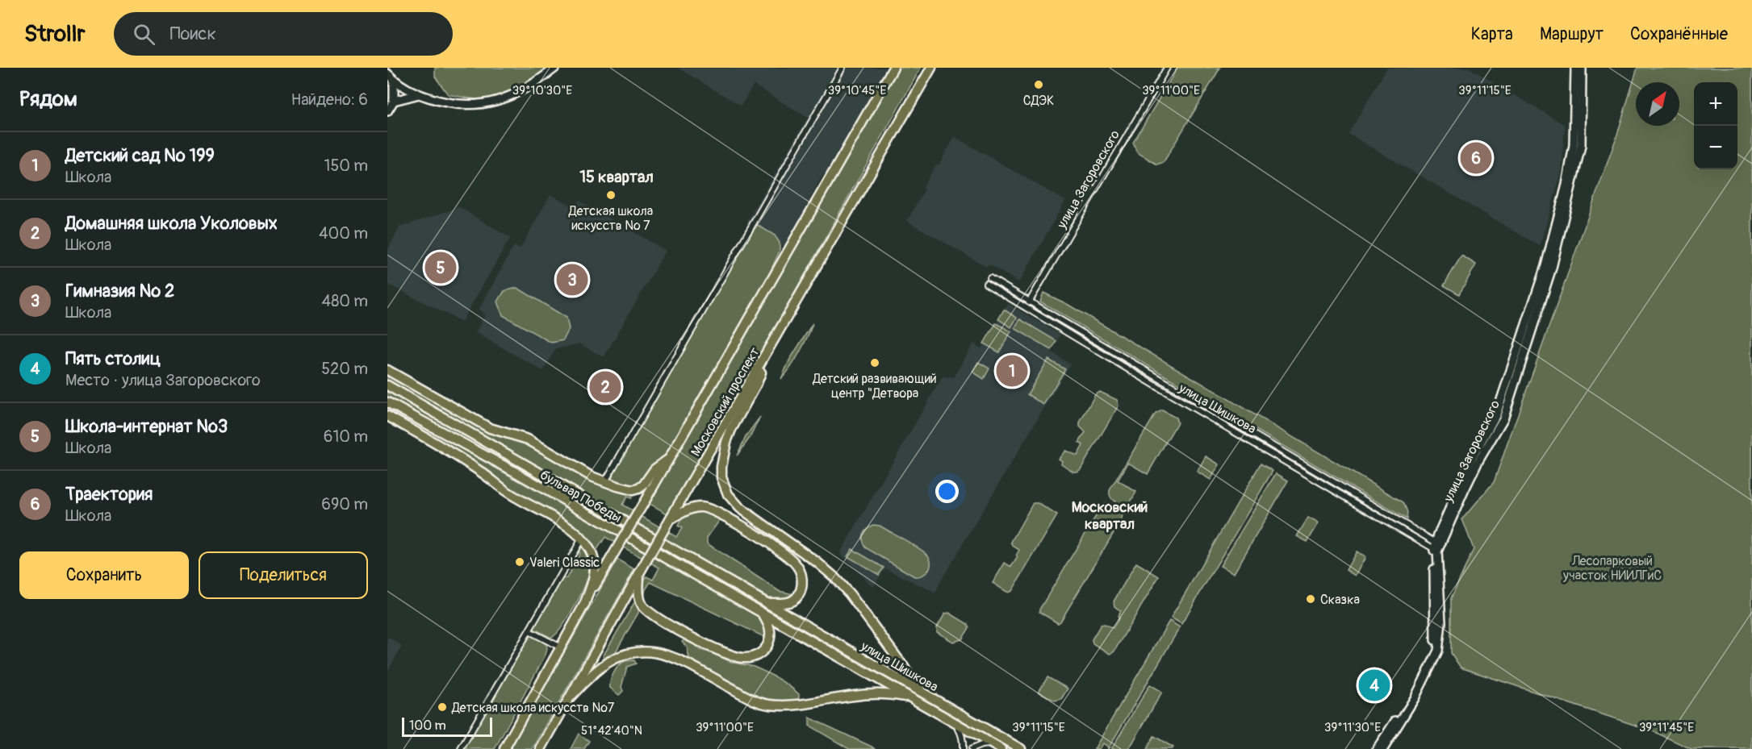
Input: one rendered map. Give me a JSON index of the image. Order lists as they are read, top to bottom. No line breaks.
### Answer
{"streets":{"main road":["Московский проспект","улица Шишкова","бульвар Победы"],"street":["улица Загоровского"]},"crossings":[["улица Загоровского","улица Шишкова"],["улица Шишкова","бульвар Победы"]],"districts":["15 квартал","Московский квартал"],"parks":["Лесопарковый участок НИИЛГиС"],"places":["СДЭК","Детская школа искусств № 7","Детский развивающий центр \"Детвора","Valeri Classic","Сказка","Детская школа искусств №7"],"scale_bar":"100 m","north":"top right","page":{"header":"Strollr","search":"Поиск","nav":["Карта","Маршрут","Сохранённые"],"heading":["Рядом","Найдено: 6"],"map_buttons":["+","−"],"list":[{"mark":"1","name":"Детский сад № 199","note":"Школа","value":"150 m"},{"mark":"2","name":"Домашняя школа Уколовых","note":"Школа","value":"400 m"},{"mark":"3","name":"Гимназия № 2","note":"Школа","value":"480 m"},{"mark":"4","name":"Пять столиц","note":"Место · улица Загоровского","value":"520 m"},{"mark":"5","name":"Школа-интернат №3","note":"Школа","value":"610 m"},{"mark":"6","name":"Траектория","note":"Школа","value":"690 m"}],"pins":["6","5","3","1","2","4"],"buttons":["Сохранить","Поделиться"],"scale":"100 m"},"coordinates":["39°10'30\"E","39°10'45\"E","39°11'00\"E","39°11'15\"E","39°11'30\"E","39°11'45\"E","51°42'40\"N"]}
